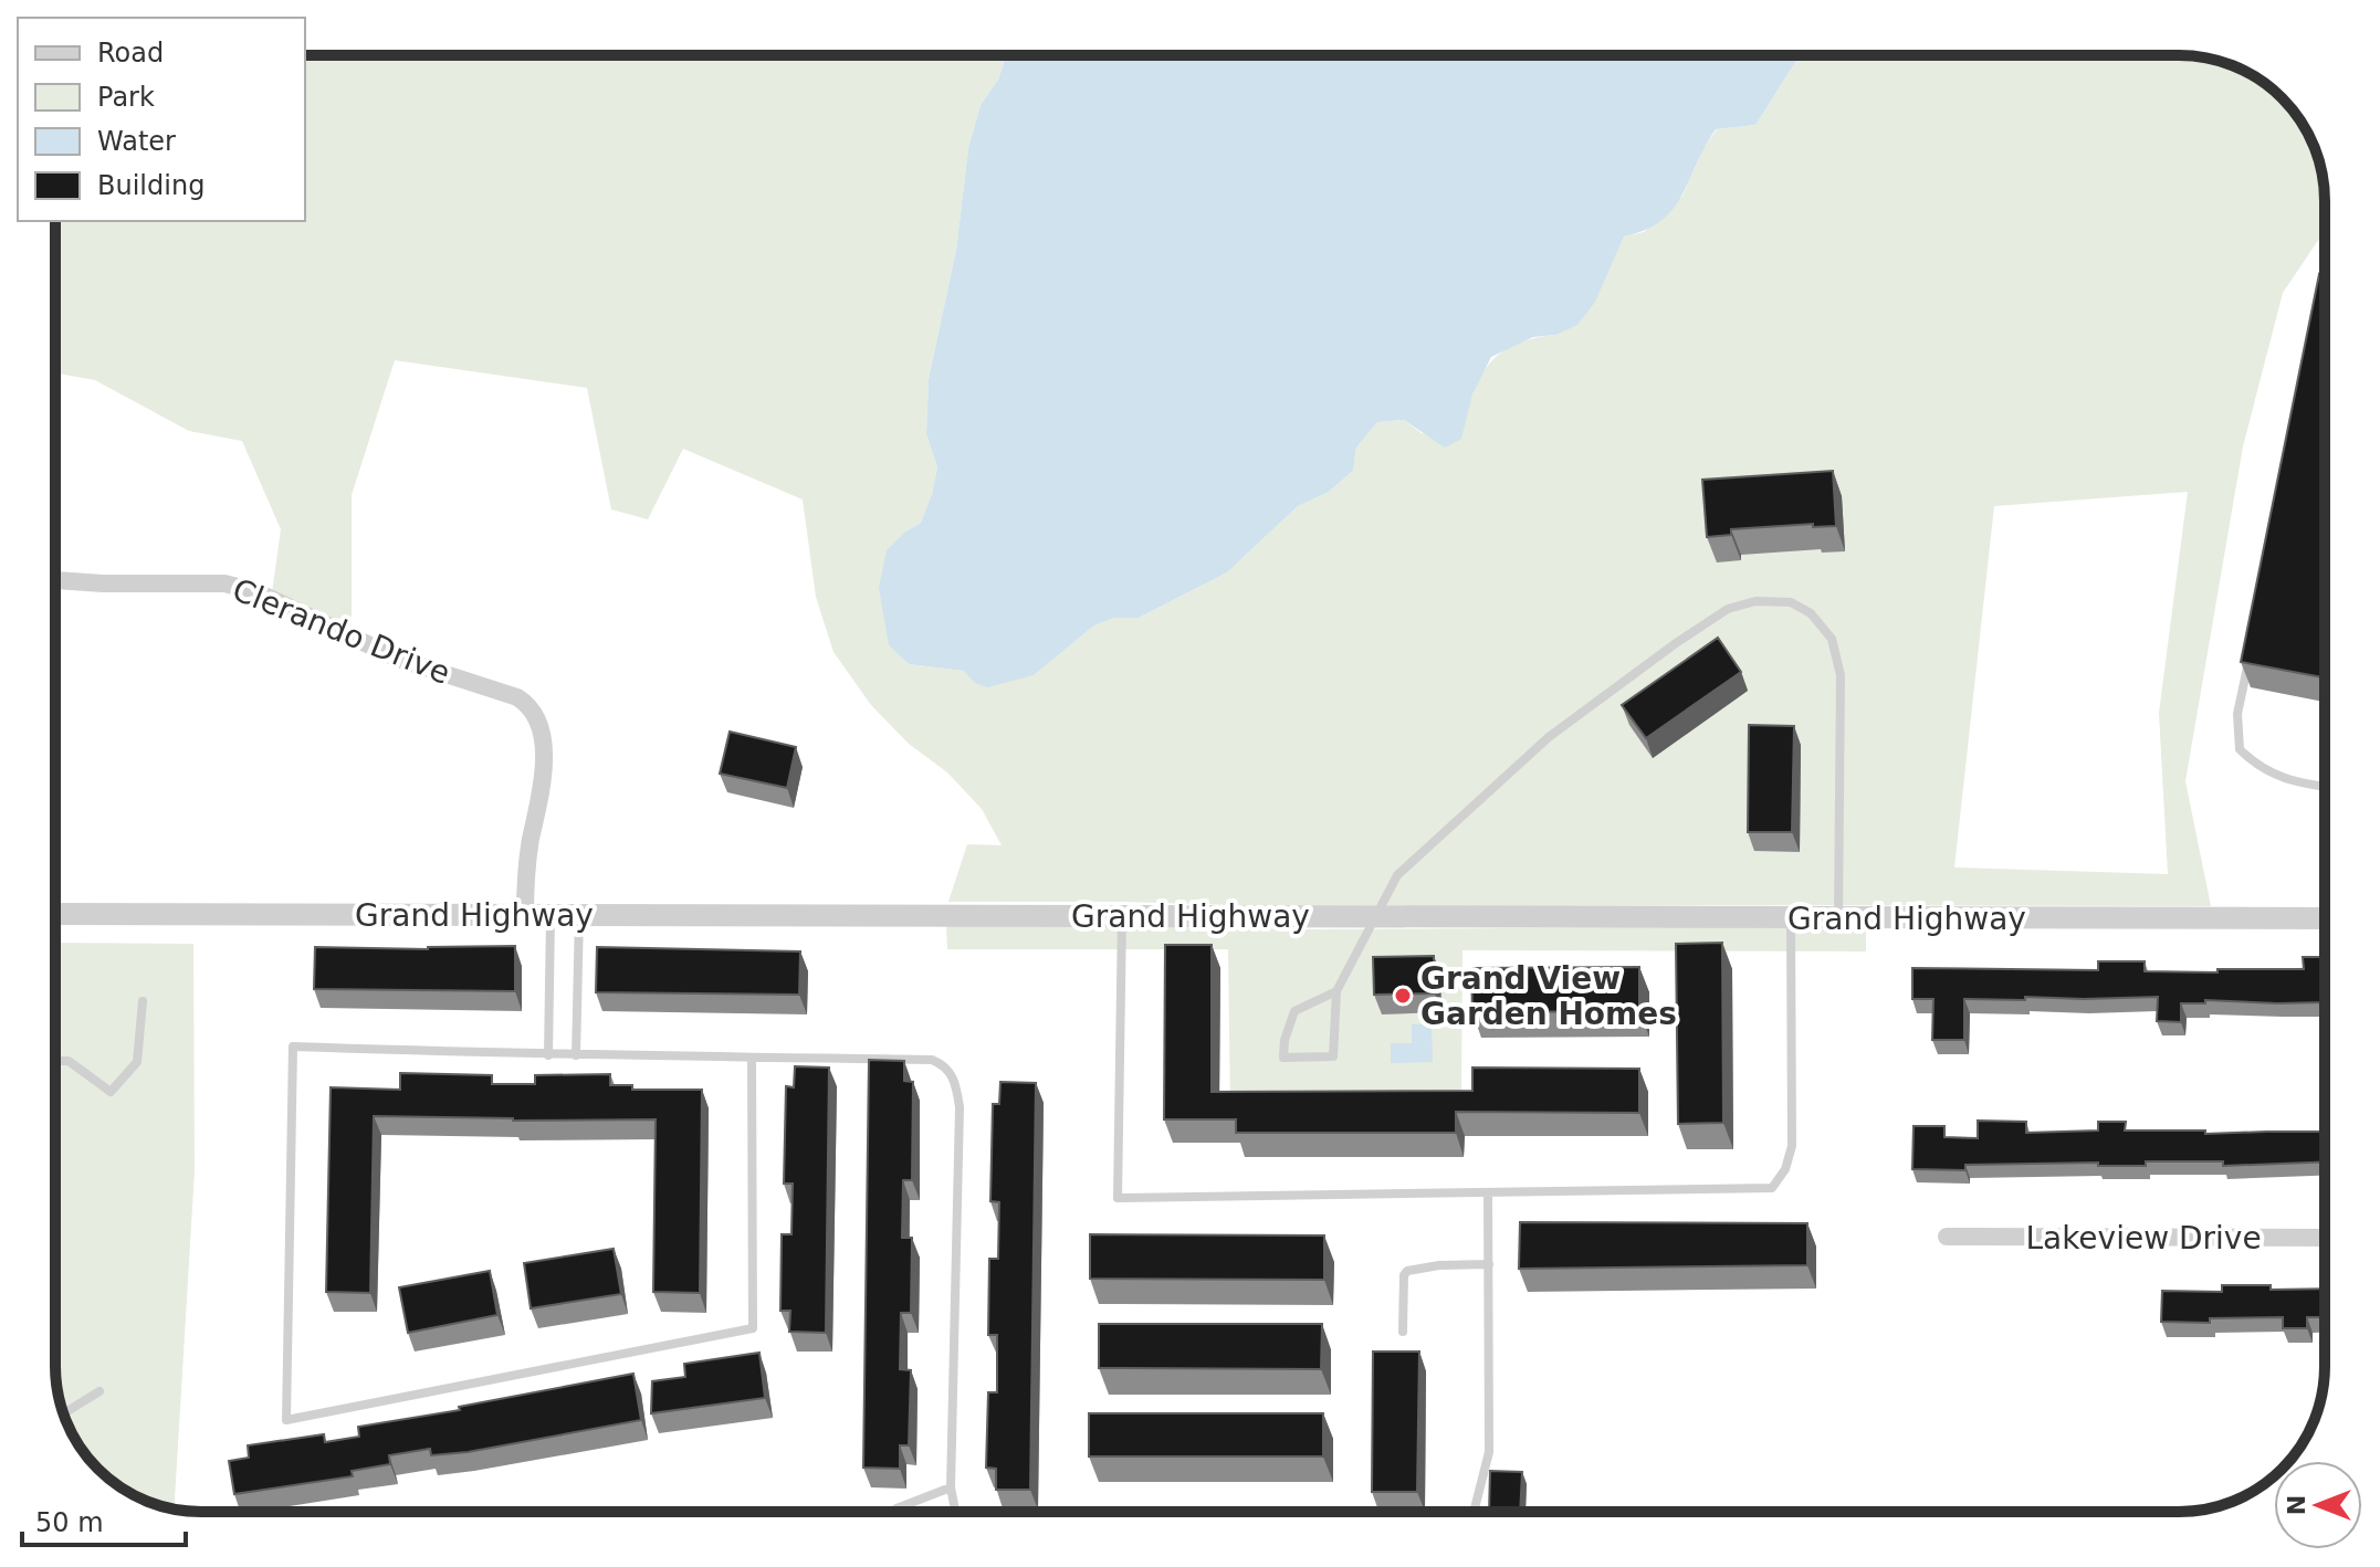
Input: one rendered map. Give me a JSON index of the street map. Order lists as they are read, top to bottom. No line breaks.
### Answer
{"streets":{"street":["Clerando Drive","Grand Highway","Lakeview Drive"]},"crossings":[["Clerando Drive","Grand Highway"]],"places":["Grand View Garden Homes"],"legend":["Road","Park","Water","Building"],"scale_bar":"50 m","north":"left"}
